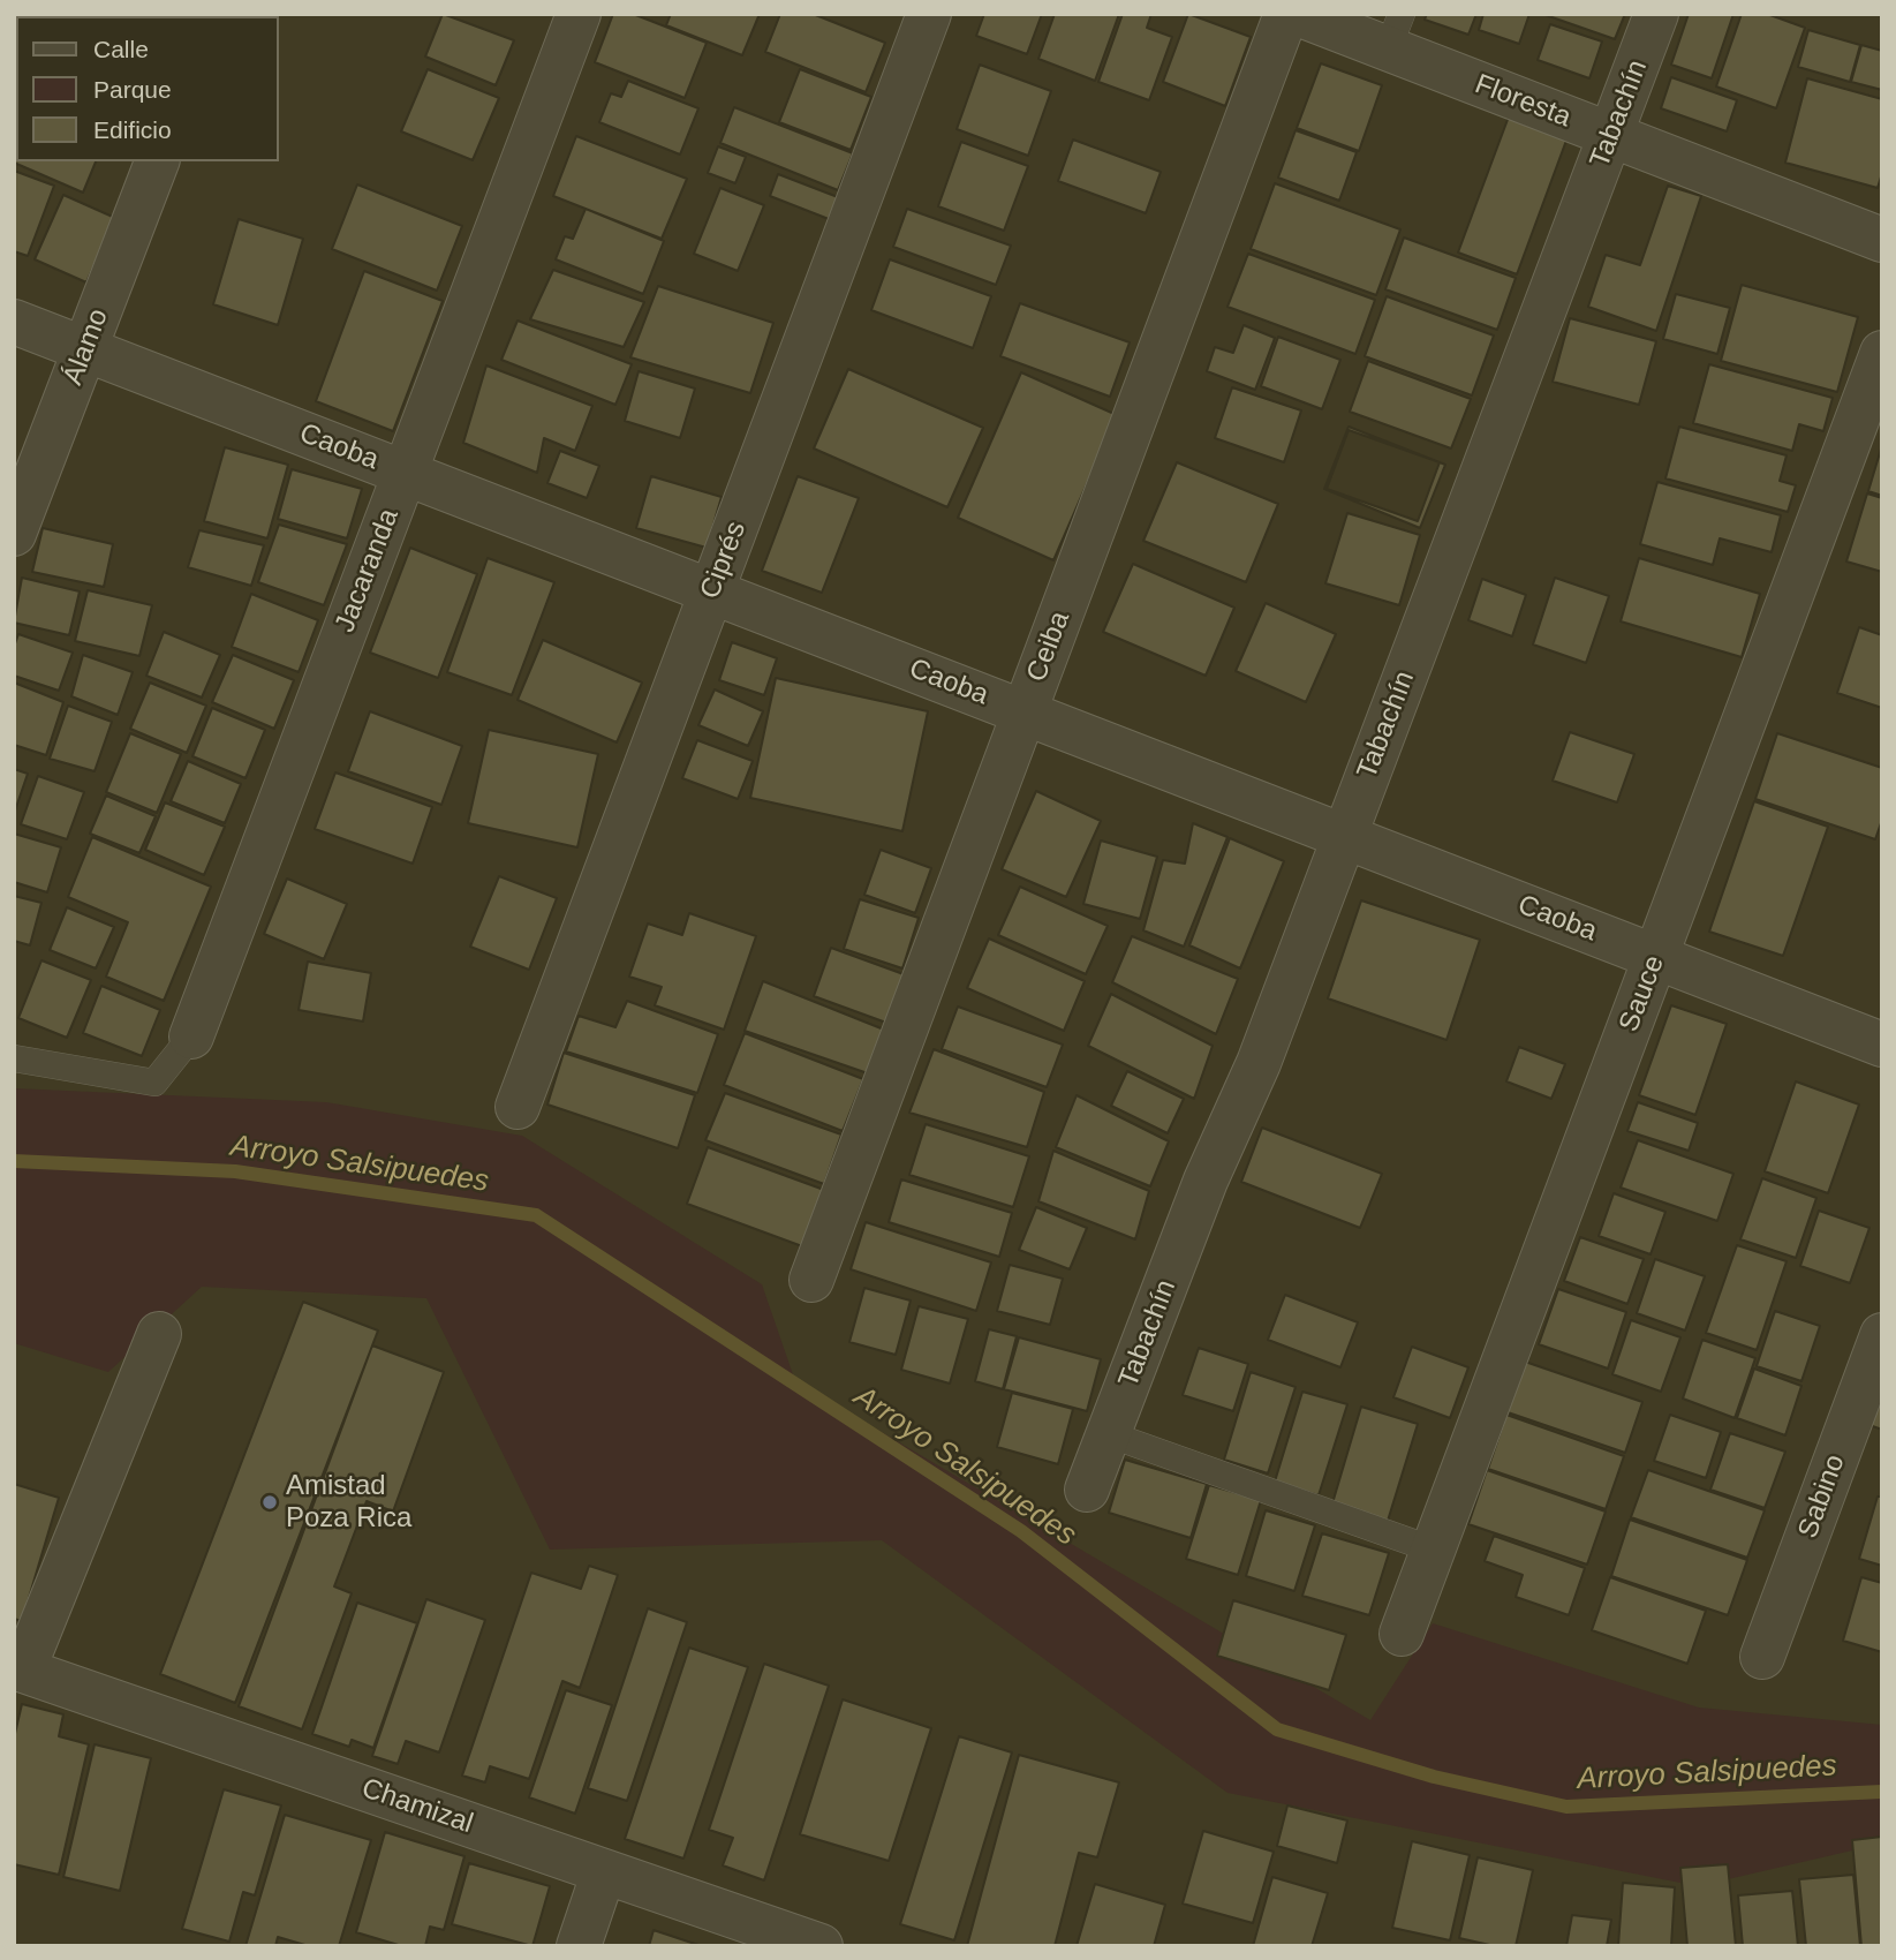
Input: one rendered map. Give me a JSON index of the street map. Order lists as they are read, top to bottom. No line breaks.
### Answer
{"streets":{"street":["Floresta","Tabachín","Álamo","Caoba","Ciprés","Jacaranda","Ceiba","Sauce","Sabino","Chamizal"]},"crossings":[["Floresta","Tabachín"],["Tabachín","Caoba"],["Álamo","Caoba"],["Caoba","Ciprés"],["Caoba","Jacaranda"],["Caoba","Ceiba"],["Caoba","Sauce"]],"water":["Arroyo Salsipuedes"],"places":["Amistad Poza Rica"],"legend":["Calle","Parque","Edificio"]}
